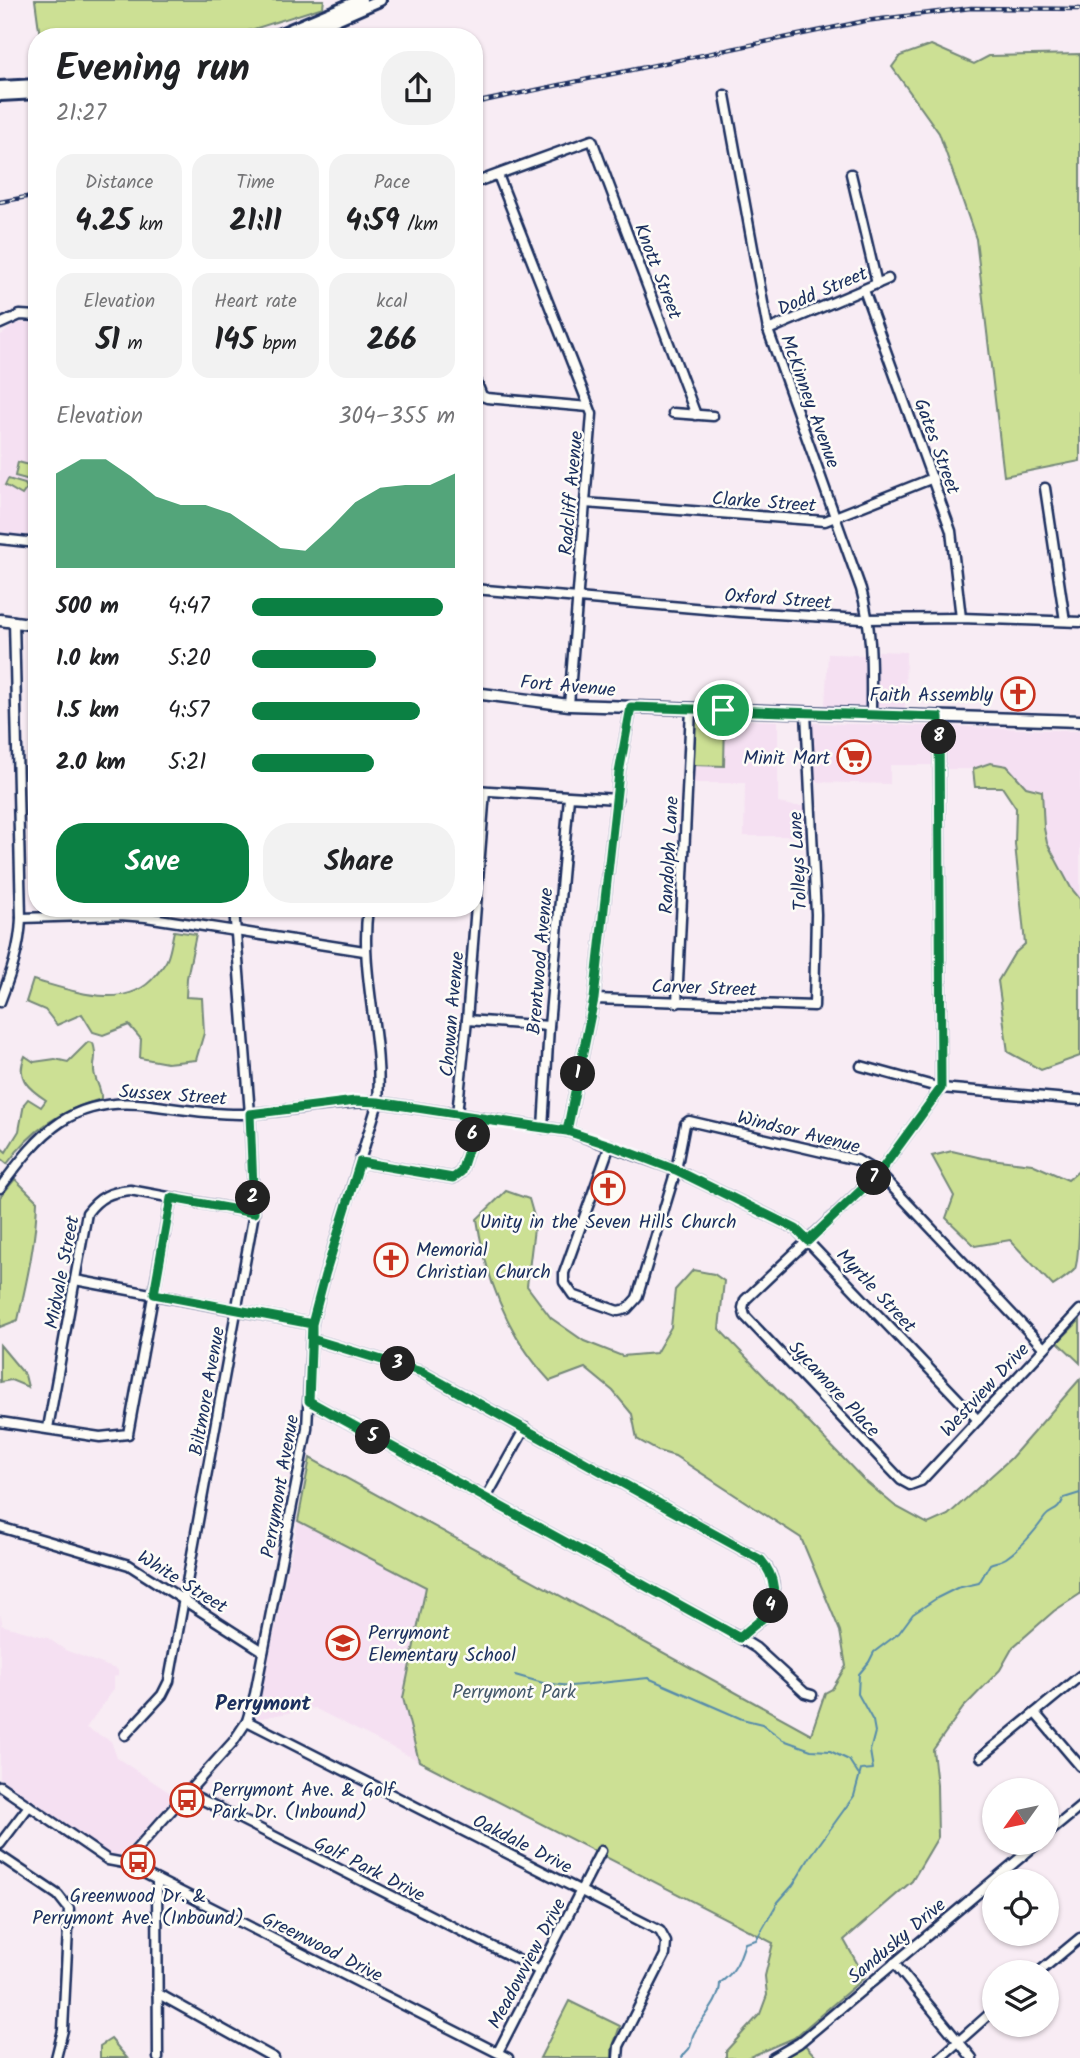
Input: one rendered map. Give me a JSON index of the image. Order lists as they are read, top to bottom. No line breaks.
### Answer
{"streets":{"main road":["Fort Avenue"],"street":["Knott Street","Dodd Street","McKinney Avenue","Gates Street","Radcliff Avenue","Clarke Street","Oxford Street","Randolph Lane","Tolleys Lane","Brentwood Avenue","Carver Street","Chowan Avenue","Sussex Street","Windsor Avenue","Midvale Street","Myrtle Street","Sycamore Place","Westview Drive","Biltmore Avenue","Perrymont Avenue","White Street","Oakdale Drive","Golf Park Drive","Sandusky Drive","Greenwood Drive","Meadowview Drive"]},"crossings":[["Knott Street","Radcliff Avenue"],["Dodd Street","McKinney Avenue"],["Dodd Street","Gates Street"],["McKinney Avenue","Clarke Street"],["McKinney Avenue","Oxford Street"],["McKinney Avenue","Fort Avenue"],["Gates Street","Clarke Street"],["Gates Street","Oxford Street"],["Radcliff Avenue","Clarke Street"],["Radcliff Avenue","Oxford Street"],["Radcliff Avenue","Fort Avenue"],["Fort Avenue","Randolph Lane"],["Fort Avenue","Tolleys Lane"],["Randolph Lane","Carver Street"],["Tolleys Lane","Carver Street"],["Brentwood Avenue","Myrtle Street"],["Chowan Avenue","Myrtle Street"],["Sussex Street","Myrtle Street"],["Sussex Street","Biltmore Avenue"],["Sussex Street","Perrymont Avenue"],["Windsor Avenue","Myrtle Street"],["Windsor Avenue","Westview Drive"],["Midvale Street","Biltmore Avenue"],["Myrtle Street","Sycamore Place"],["Myrtle Street","Westview Drive"],["Myrtle Street","Perrymont Avenue"],["Sycamore Place","Westview Drive"],["Biltmore Avenue","White Street"],["Perrymont Avenue","White Street"],["Perrymont Avenue","Oakdale Drive"],["Perrymont Avenue","Golf Park Drive"],["Perrymont Avenue","Greenwood Drive"],["Oakdale Drive","Meadowview Drive"],["Golf Park Drive","Meadowview Drive"],["Greenwood Drive","Meadowview Drive"]],"districts":["Perrymont"],"parks":["Perrymont Park"],"places":{"church":["Faith Assembly","Unity in the Seven Hills Church","Memorial Christian Church"],"supermarket":["Minit Mart"],"school or university":["Perrymont Elementary School"],"bus stop":["Perrymont Ave. & Golf Park Dr. (Inbound)","Greenwood Dr. & Perrymont Ave. (Inbound)"]},"north":"bottom left","page":{"heading":["Evening run","21:27"],"stats":[["Distance","4.25 km"],["Time","21:11"],["Pace","4:59 /km"],["Elevation","51 m"],["Heart rate","145 bpm"],["kcal","266"]],"chart":["Elevation","304–355 m"],"list":[{"name":"500 m","note":"4:47"},{"name":"1.0 km","note":"5:20"},{"name":"1.5 km","note":"4:57"},{"name":"2.0 km","note":"5:21"}],"pins":["8","1","6","7","2","3","5","4"],"buttons":["Save","Share"]}}
